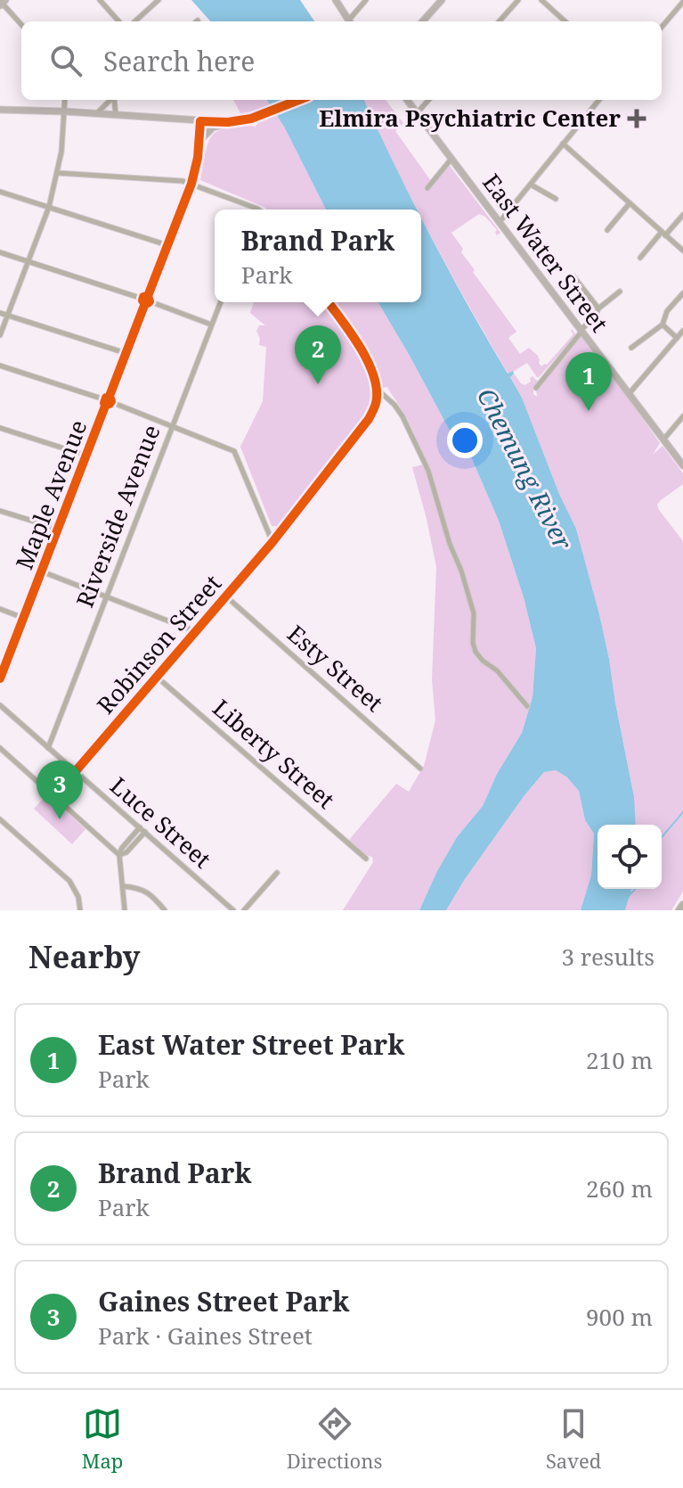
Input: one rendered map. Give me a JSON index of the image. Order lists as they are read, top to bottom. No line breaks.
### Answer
{"streets":{"main road":["East Water Street","Maple Avenue"],"street":["Riverside Avenue","Robinson Street","Esty Street","Liberty Street","Luce Street"]},"crossings":[["Riverside Avenue","Luce Street"],["Robinson Street","Esty Street"],["Robinson Street","Liberty Street"],["Robinson Street","Luce Street"]],"water":["Chemung River"],"places":{"health":["Elmira Psychiatric Center"]},"page":{"search":"Search here","popup":["Brand Park","Park"],"pins":["2","1","3"],"heading":["Nearby","3 results"],"list":[{"mark":"1","name":"East Water Street Park","note":"Park","value":"210 m"},{"mark":"2","name":"Brand Park","note":"Park","value":"260 m"},{"mark":"3","name":"Gaines Street Park","note":"Park · Gaines Street","value":"900 m"}],"nav":["Map","Directions","Saved"]}}
